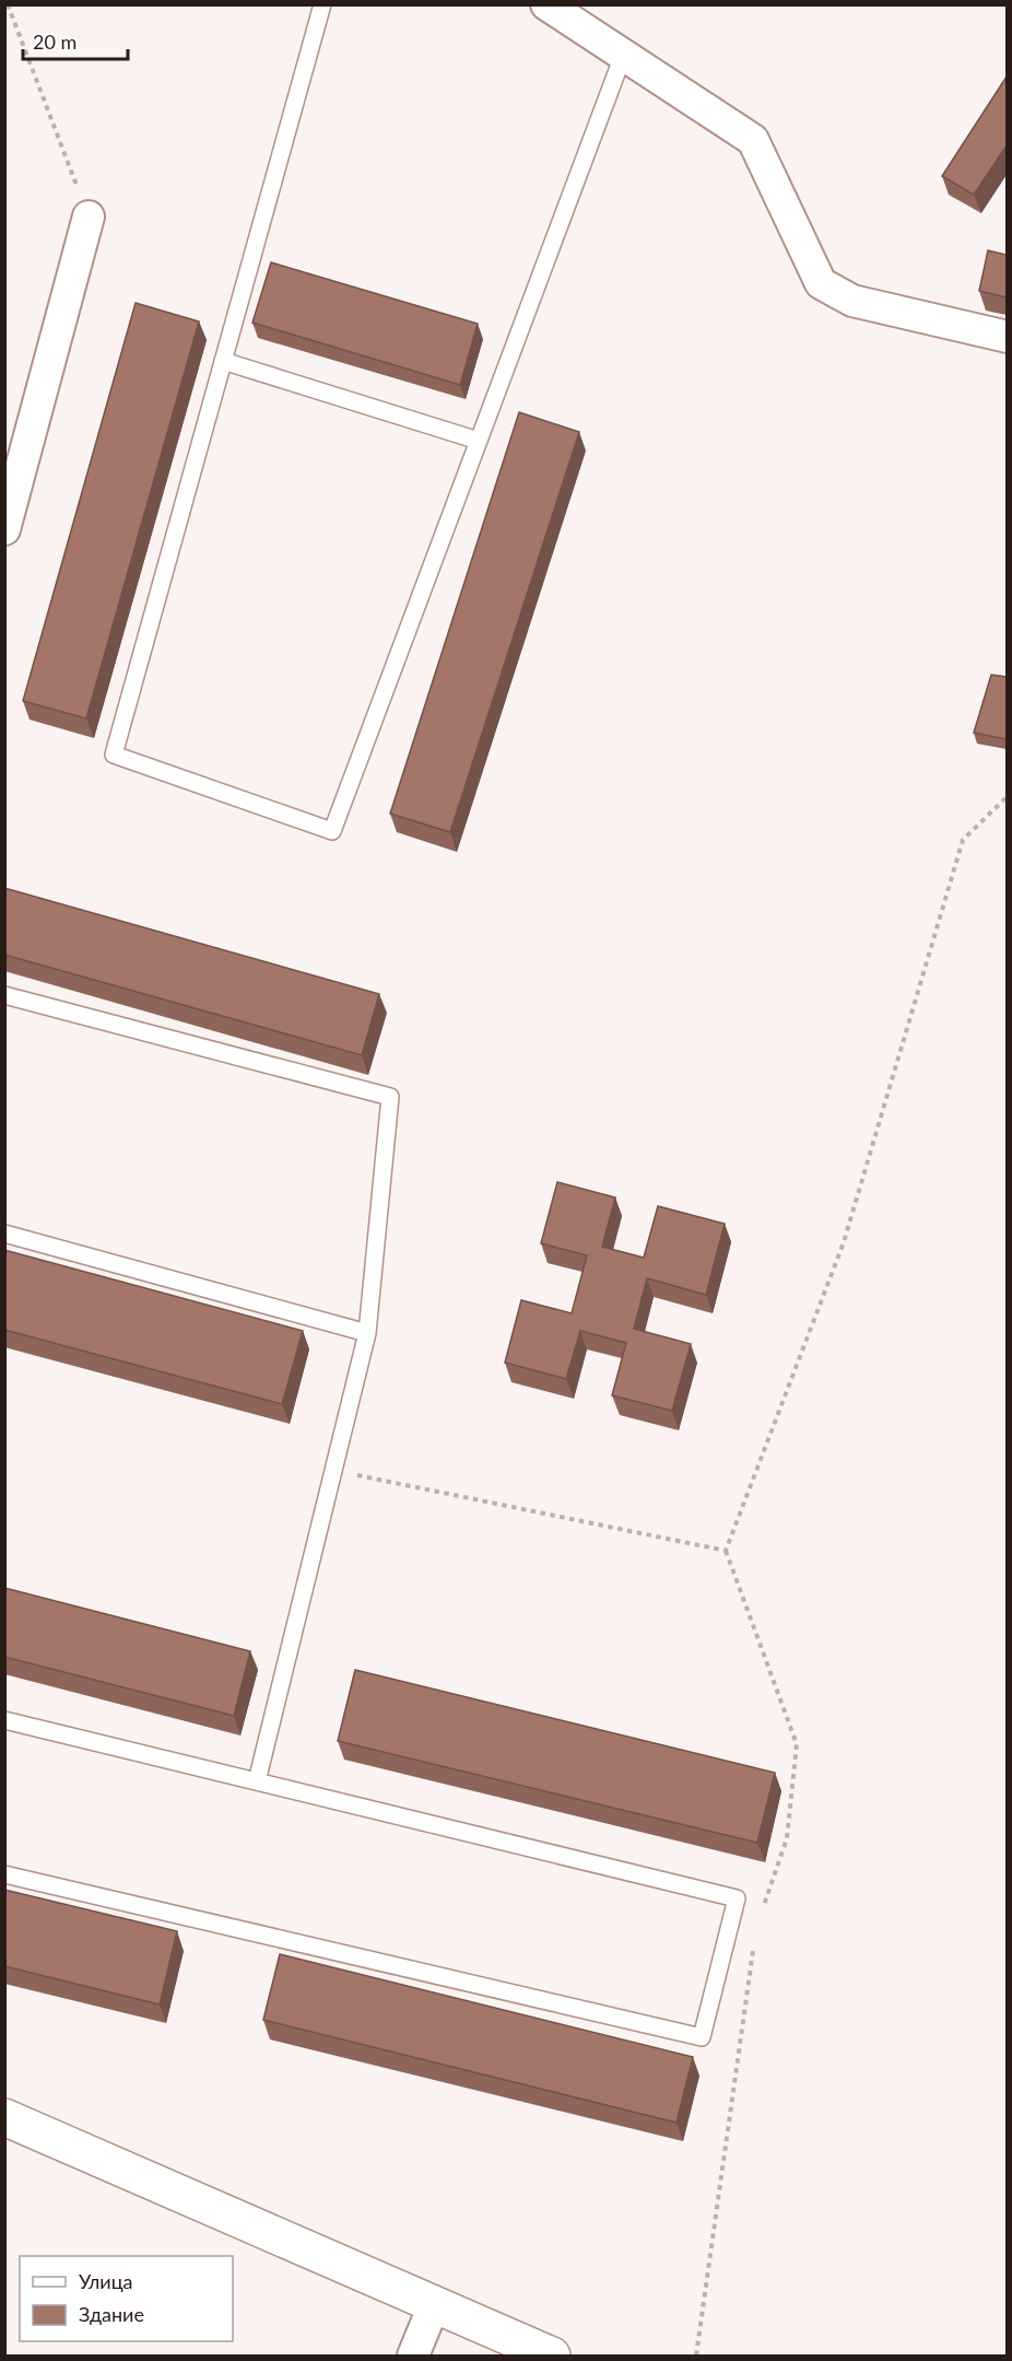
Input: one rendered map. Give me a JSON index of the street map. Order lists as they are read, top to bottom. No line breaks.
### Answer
{"legend":["Улица","Здание"],"scale_bar":"20 m"}
